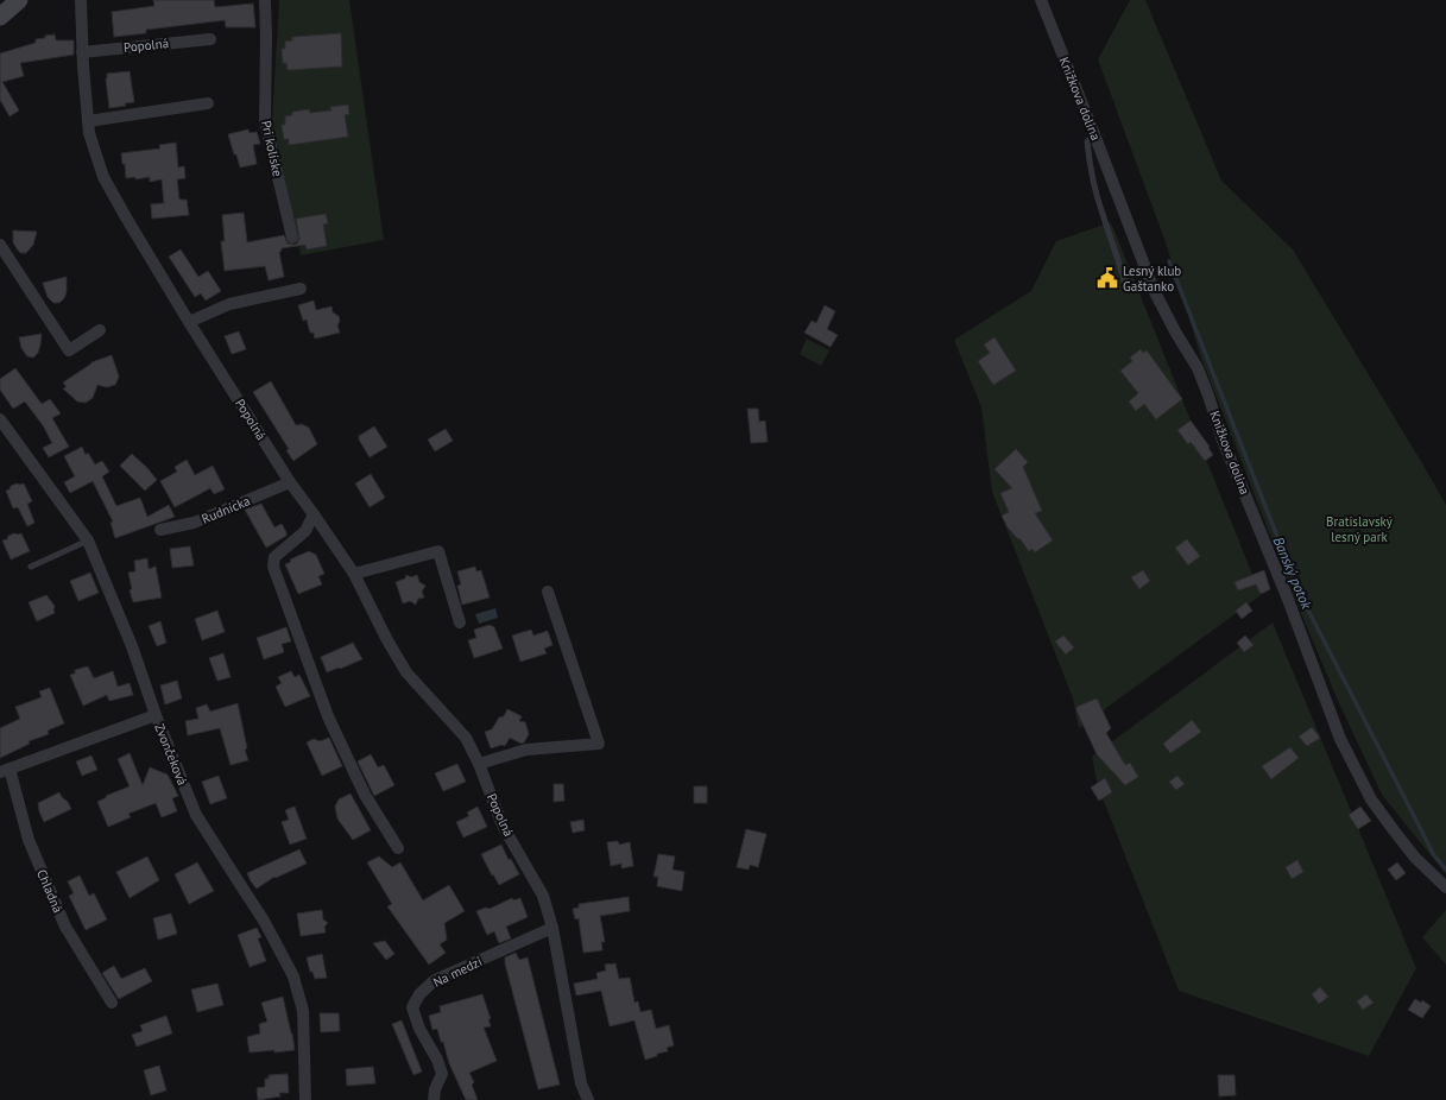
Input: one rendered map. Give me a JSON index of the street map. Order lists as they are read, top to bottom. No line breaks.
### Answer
{"streets":{"street":["Popolná","Knižkova dolina","Pri kolíske","Rudnícka","Zvončeková","Chladná","Na medzi"]},"crossings":[["Popolná","Rudnícka"],["Popolná","Na medzi"],["Zvončeková","Chladná"]],"water":["Banský potok"],"parks":["Bratislavský lesný park"],"places":{"public building":["Lesný klub Gaštanko"]}}
